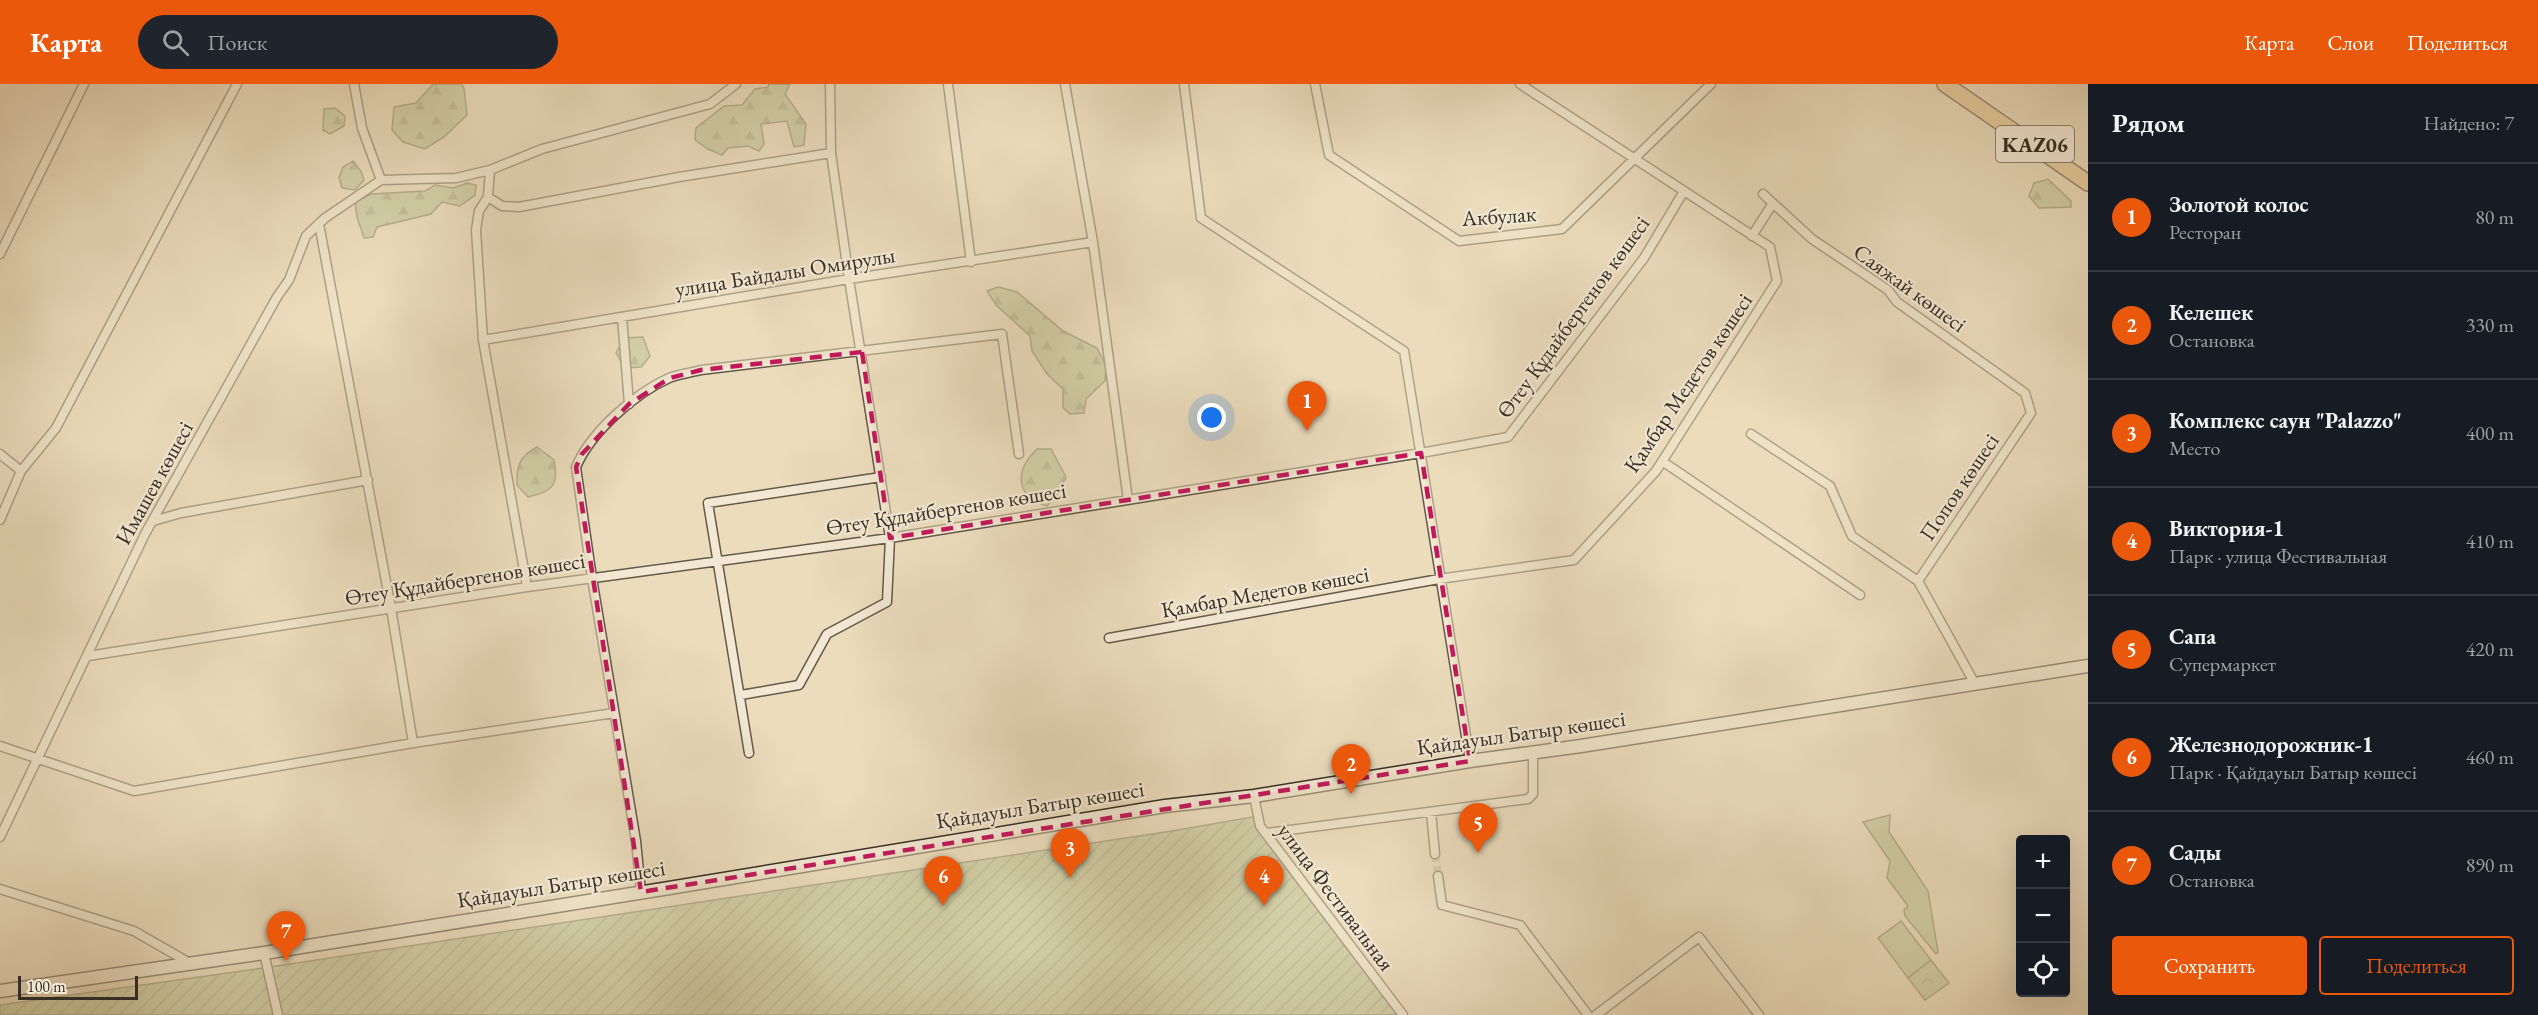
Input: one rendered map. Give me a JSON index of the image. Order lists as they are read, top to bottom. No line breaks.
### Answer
{"streets":{"highway":["KАZ06"],"street":["Акбулак","улица Байдалы Омирулы","Саяжай көшесі","Өтеу Құдайбергенов көшесі","Қамбар Медетов көшесі","Имашев көшесі","Попов көшесі","Қайдауыл Батыр көшесі","улица Фестивальная"]},"crossings":[["Акбулак","Қамбар Медетов көшесі"],["Саяжай көшесі","Попов көшесі"],["Өтеу Құдайбергенов көшесі","Қамбар Медетов көшесі"],["Өтеу Құдайбергенов көшесі","Имашев көшесі"],["Қайдауыл Батыр көшесі","улица Фестивальная"]],"scale_bar":"100 m","page":{"header":"Карта","search":"Поиск","nav":["Карта","Слои","Поделиться"],"heading":["Рядом","Найдено: 7"],"list":[{"mark":"1","name":"Золотой колос","note":"Ресторан","value":"80 m"},{"mark":"2","name":"Келешек","note":"Остановка","value":"330 m"},{"mark":"3","name":"Комплекс саун \"Palazzo\"","note":"Место","value":"400 m"},{"mark":"4","name":"Виктория-1","note":"Парк · улица Фестивальная","value":"410 m"},{"mark":"5","name":"Сапа","note":"Супермаркет","value":"420 m"},{"mark":"6","name":"Железнодорожник-1","note":"Парк · Қайдауыл Батыр көшесі","value":"460 m"},{"mark":"7","name":"Сады","note":"Остановка","value":"890 m"}],"pins":["1","2","5","3","4","6","7"],"map_buttons":["+","−"],"buttons":["Сохранить","Поделиться"],"scale":"100 m"}}
